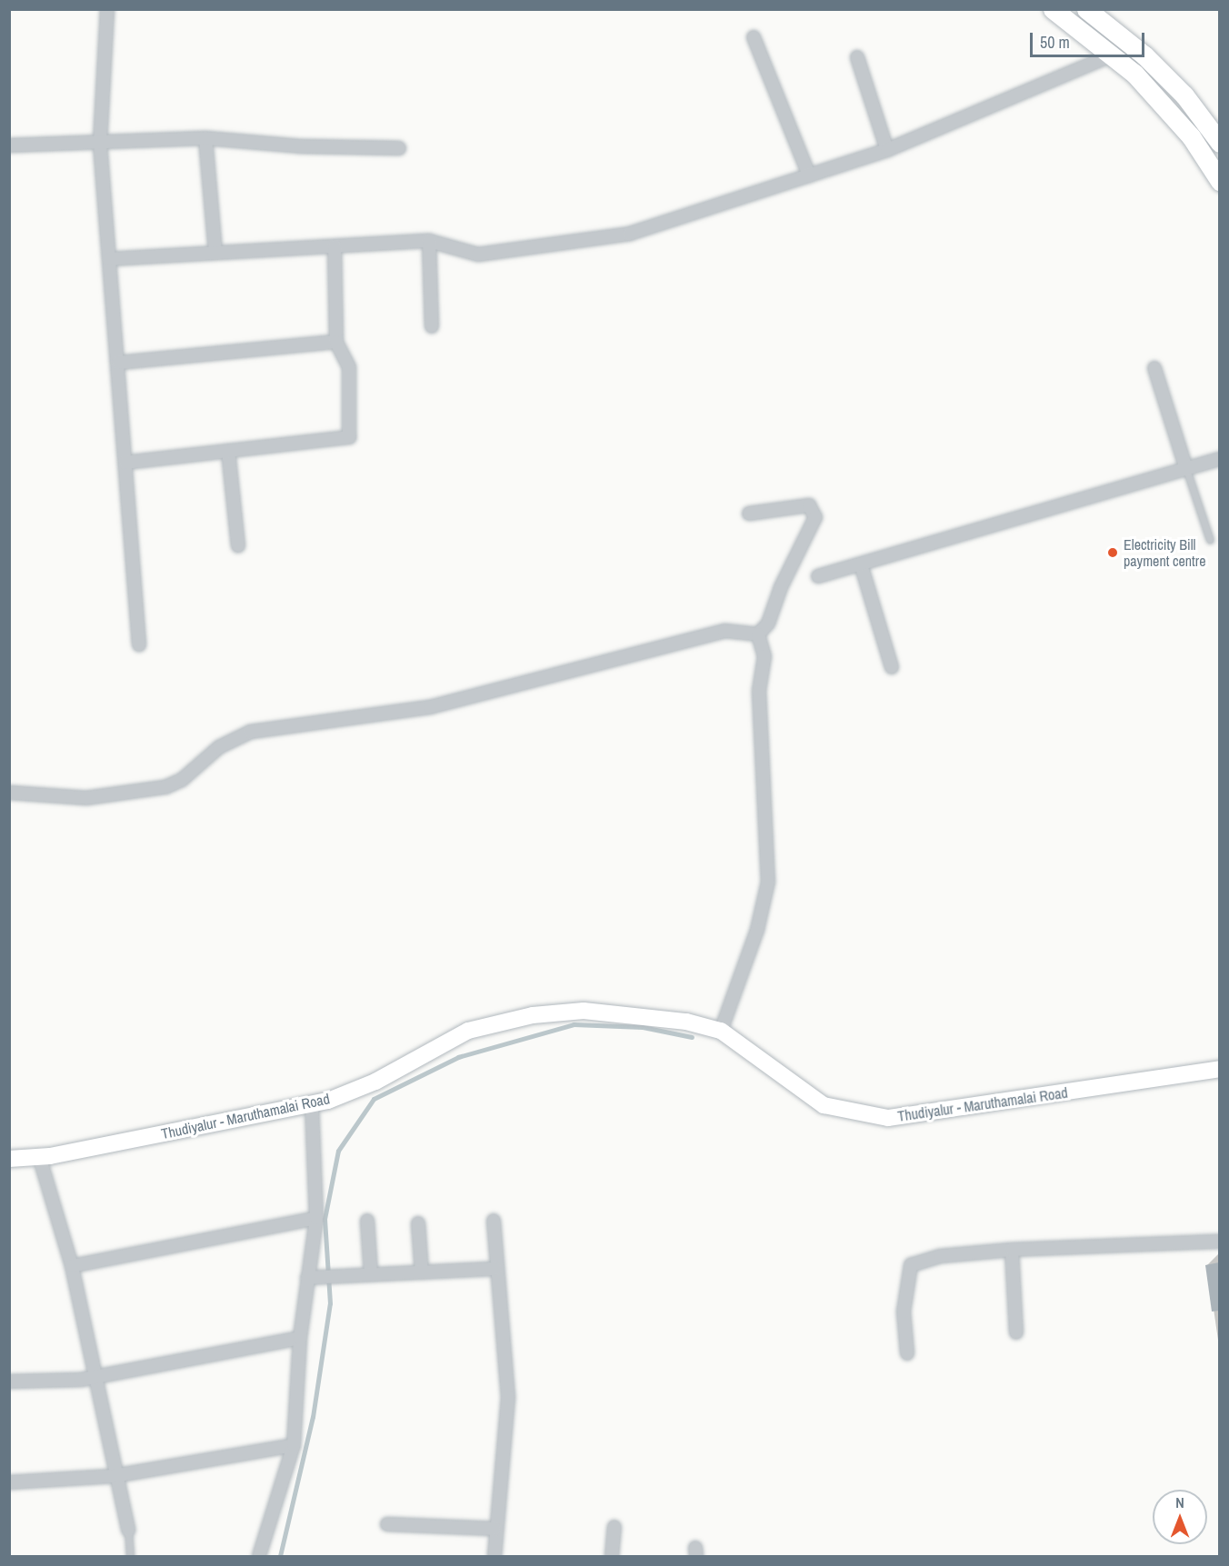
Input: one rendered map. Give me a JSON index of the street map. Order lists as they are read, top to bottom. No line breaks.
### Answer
{"streets":{"main road":["Thudiyalur - Maruthamalai Road"]},"places":["Electricity Bill payment centre"],"scale_bar":"50 m","north":"top"}
